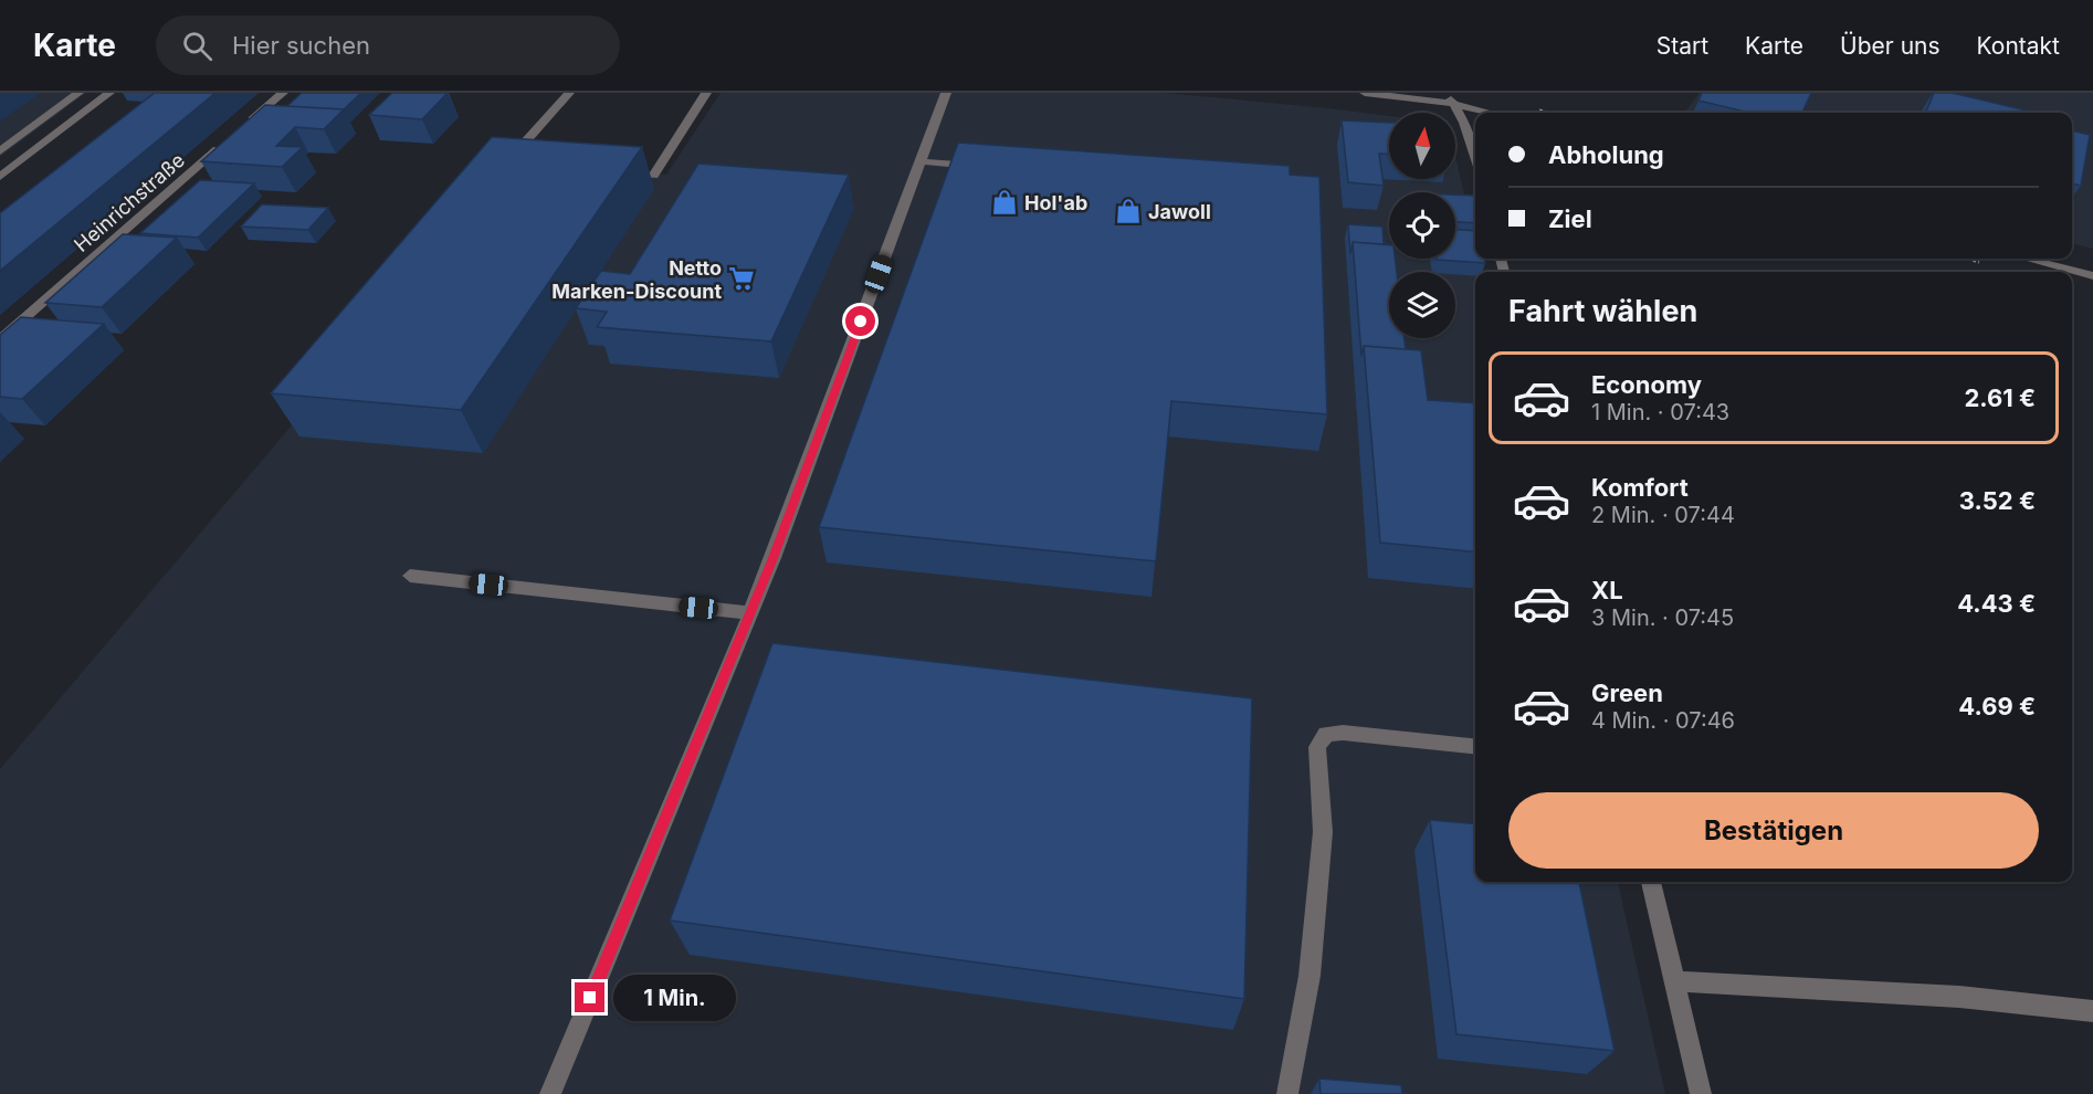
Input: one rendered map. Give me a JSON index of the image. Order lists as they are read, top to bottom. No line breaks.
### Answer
{"streets":{"street":["Heinrichstraße"]},"places":{"shop":["Hol'ab","Jawoll"],"supermarket":["Netto Marken-Discount"]},"north":"top","page":{"header":"Karte","search":"Hier suchen","nav":["Start","Karte","Über uns","Kontakt"],"banner":["Abholung","Ziel"],"heading":"Fahrt wählen","list":[{"name":"Economy","note":"1 Min. · 07:43","value":"2.61 €"},{"name":"Komfort","note":"2 Min. · 07:44","value":"3.52 €"},{"name":"XL","note":"3 Min. · 07:45","value":"4.43 €"},{"name":"Green","note":"4 Min. · 07:46","value":"4.69 €"}],"buttons":"Bestätigen","bubble":"1 Min."}}
